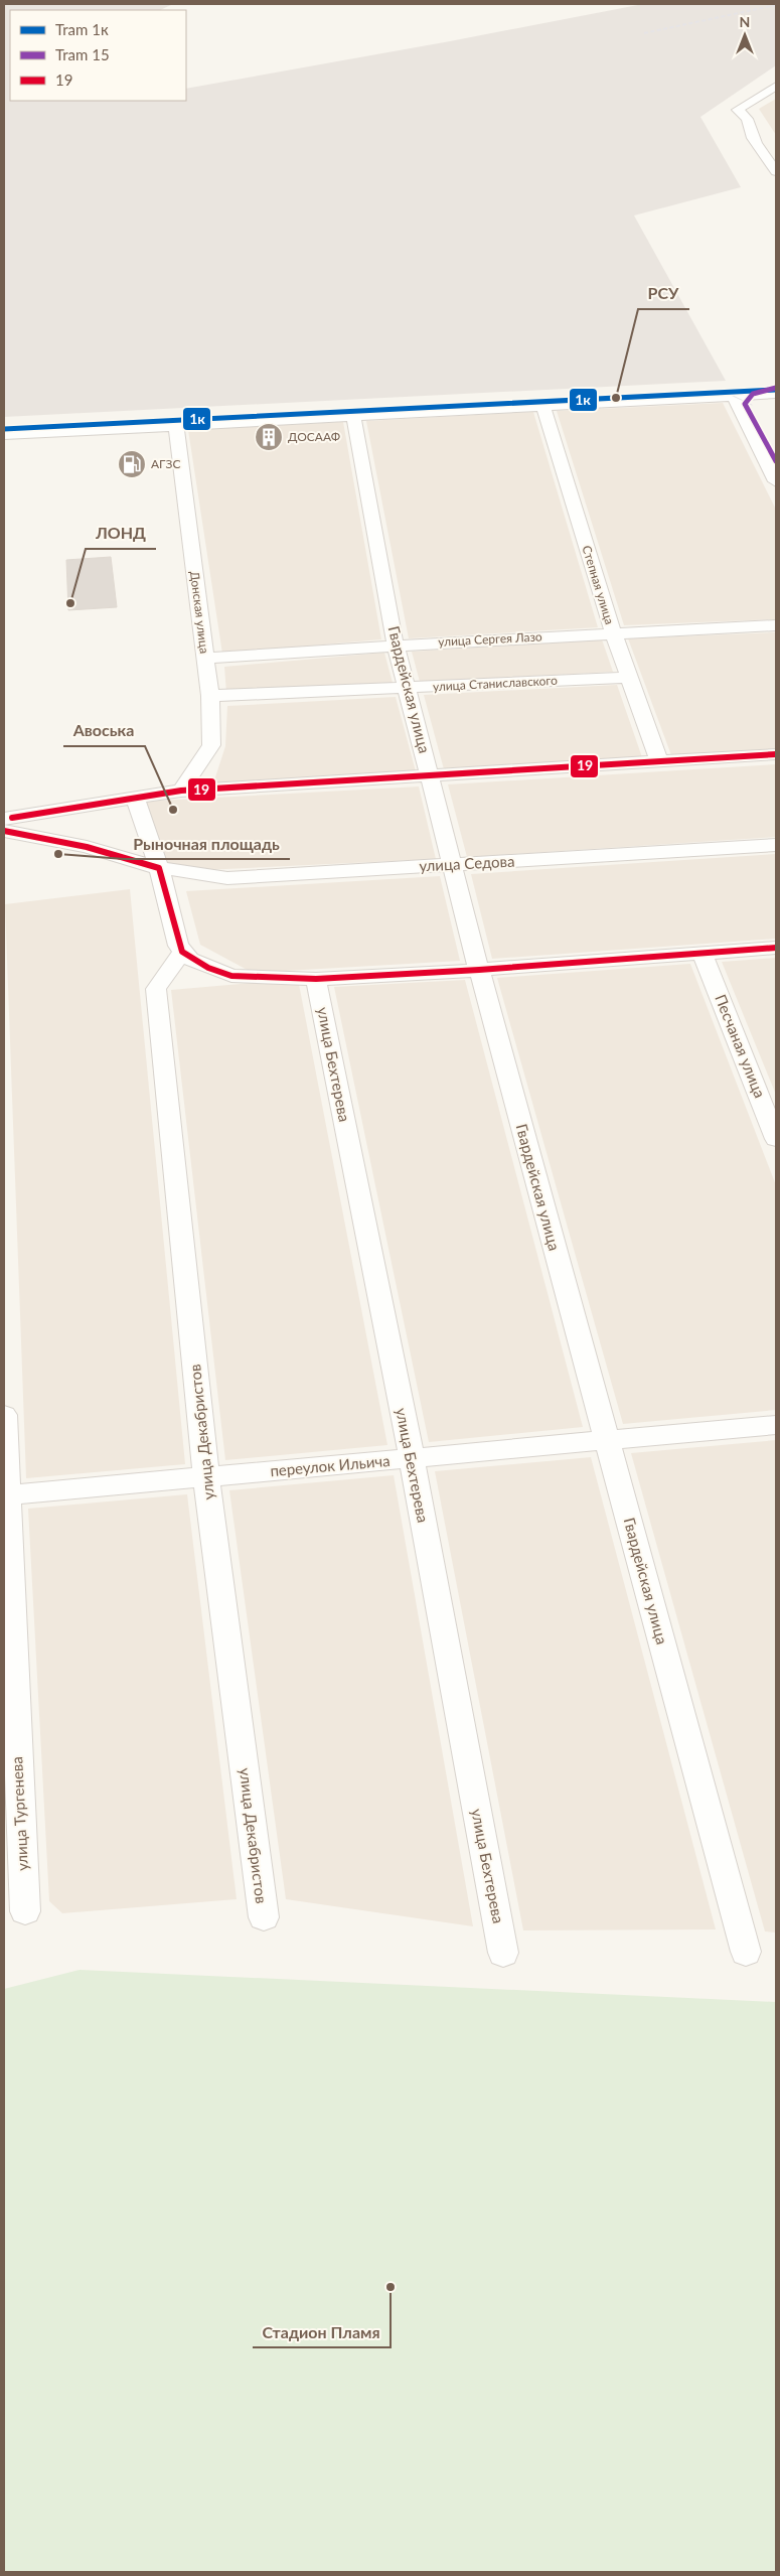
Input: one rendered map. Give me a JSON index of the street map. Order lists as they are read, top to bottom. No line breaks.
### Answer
{"streets":{"street":["Степная улица","Донская улица","улица Сергея Лазо","улица Станиславского","Гвардейская улица","улица Седова","Песчаная улица","улица Бехтерева","улица Декабристов","переулок Ильича","улица Тургенева"]},"crossings":[["Степная улица","улица Сергея Лазо"],["Степная улица","улица Станиславского"],["Донская улица","улица Сергея Лазо"],["Донская улица","улица Станиславского"],["улица Сергея Лазо","Гвардейская улица"],["улица Станиславского","Гвардейская улица"],["Гвардейская улица","улица Седова"],["Гвардейская улица","переулок Ильича"],["улица Бехтерева","переулок Ильича"],["улица Декабристов","переулок Ильича"],["переулок Ильича","улица Тургенева"]],"places":{"other":["РСУ","ЛОНД","Авоська","Рыночная площадь","Стадион Пламя"],"building":["ДОСААФ"],"fuel station":["АГЗС"]},"lines":["tram line 15","tram line 1к","transit line 19"],"legend":["Tram 1к","Tram 15","19"],"north":"top"}
